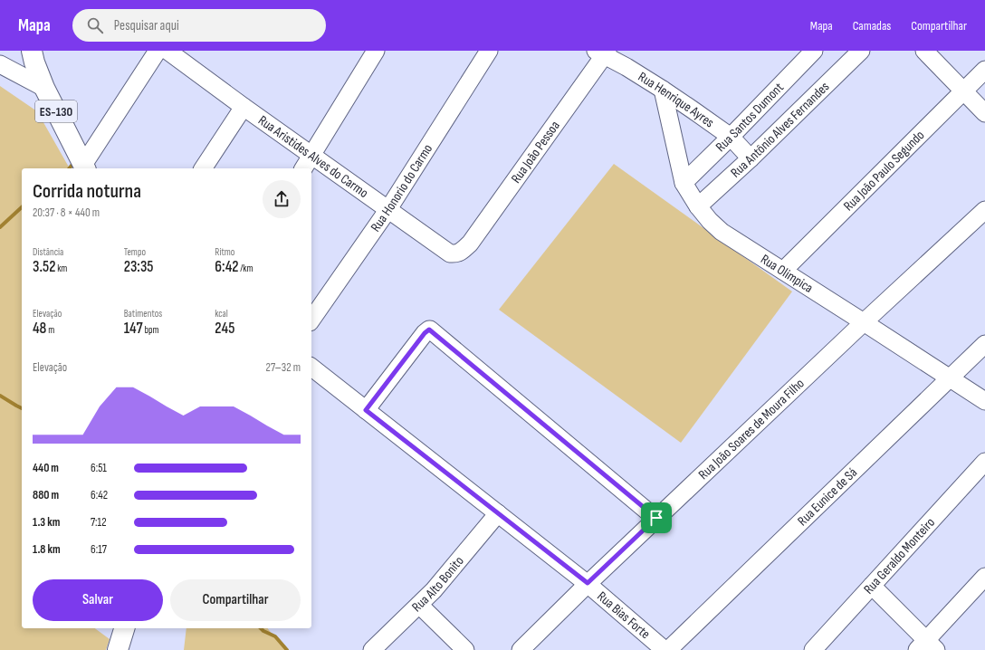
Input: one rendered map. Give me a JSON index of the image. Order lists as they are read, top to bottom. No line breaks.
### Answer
{"streets":{"main road":["ES-130"],"street":["Rua Henrique Ayres","Rua Santos Dumont","Rua Antônio Alves Fernandes","Rua João Pessoa","Rua Aristides Alves do Carmo","Rua João Paulo Segundo","Rua Honorio do Carmo","Rua Olimpica","Rua João Soares de Moura Filho","Rua Eunice de Sá","Rua Geraldo Monteiro","Rua Alto Bonito","Rua Bias Forte"]},"crossings":[["Rua Henrique Ayres","Rua Santos Dumont"],["Rua Henrique Ayres","Rua Antônio Alves Fernandes"],["Rua Henrique Ayres","Rua João Pessoa"],["Rua Henrique Ayres","Rua Olimpica"],["Rua Santos Dumont","Rua Olimpica"],["Rua Antônio Alves Fernandes","Rua Olimpica"],["Rua João Pessoa","Rua Aristides Alves do Carmo"],["Rua Aristides Alves do Carmo","Rua Honorio do Carmo"],["Rua João Paulo Segundo","Rua Olimpica"],["Rua Olimpica","Rua João Soares de Moura Filho"],["Rua Olimpica","Rua Eunice de Sá"],["Rua João Soares de Moura Filho","Rua Bias Forte"],["Rua Alto Bonito","Rua Bias Forte"]],"page":{"header":"Mapa","search":"Pesquisar aqui","nav":["Mapa","Camadas","Compartilhar"],"heading":["Corrida noturna","20:37 · 8 × 440 m"],"stats":[["Distância","3.52 km"],["Tempo","23:35"],["Ritmo","6:42 /km"],["Elevação","48 m"],["Batimentos","147 bpm"],["kcal","245"]],"chart":["Elevação","27–32 m"],"list":[{"name":"440 m","note":"6:51"},{"name":"880 m","note":"6:42"},{"name":"1.3 km","note":"7:12"},{"name":"1.8 km","note":"6:17"}],"buttons":["Salvar","Compartilhar"]}}
